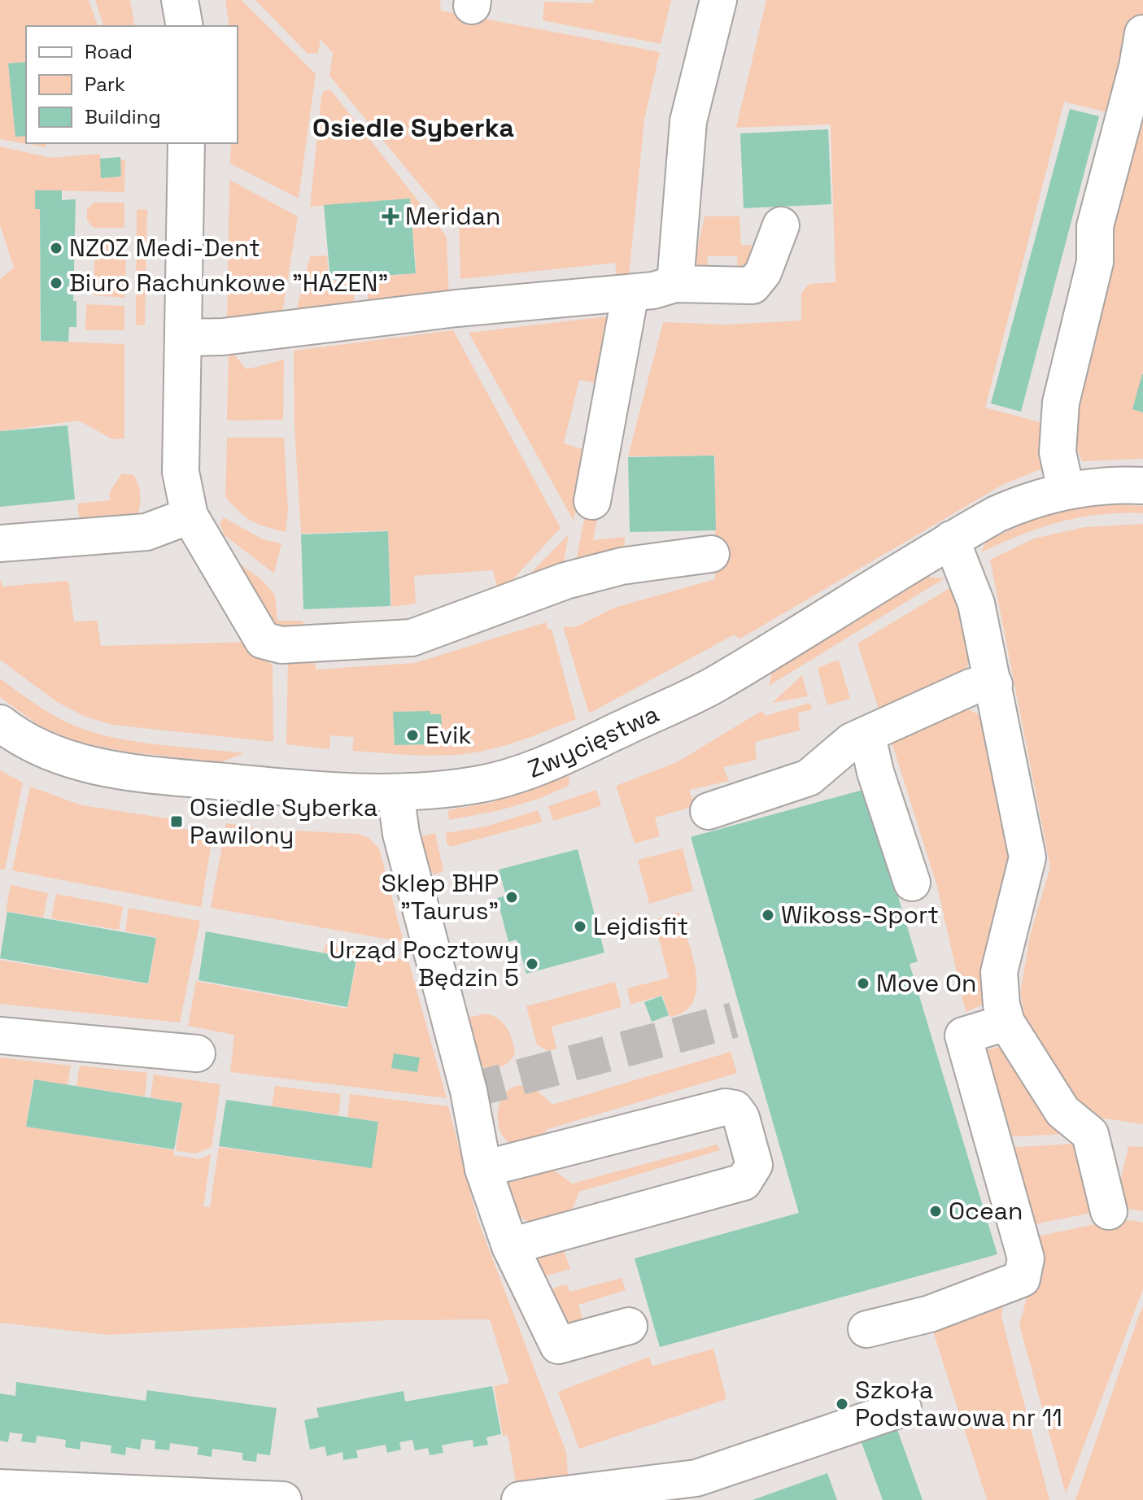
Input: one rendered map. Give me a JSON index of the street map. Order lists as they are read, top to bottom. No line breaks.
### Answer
{"streets":{"street":["Zwycięstwa"]},"districts":["Osiedle Syberka"],"places":{"health":["Meridan"],"other":["NZOZ Medi-Dent","Biuro Rachunkowe \"HAZEN\"","Evik","Sklep BHP \"Taurus\"","Wikoss-Sport","Lejdisfit","Urząd Pocztowy Będzin 5","Move On","Ocean","Szkoła Podstawowa nr 11"],"transit":["Osiedle Syberka Pawilony"]},"legend":["Road","Park","Building"]}
